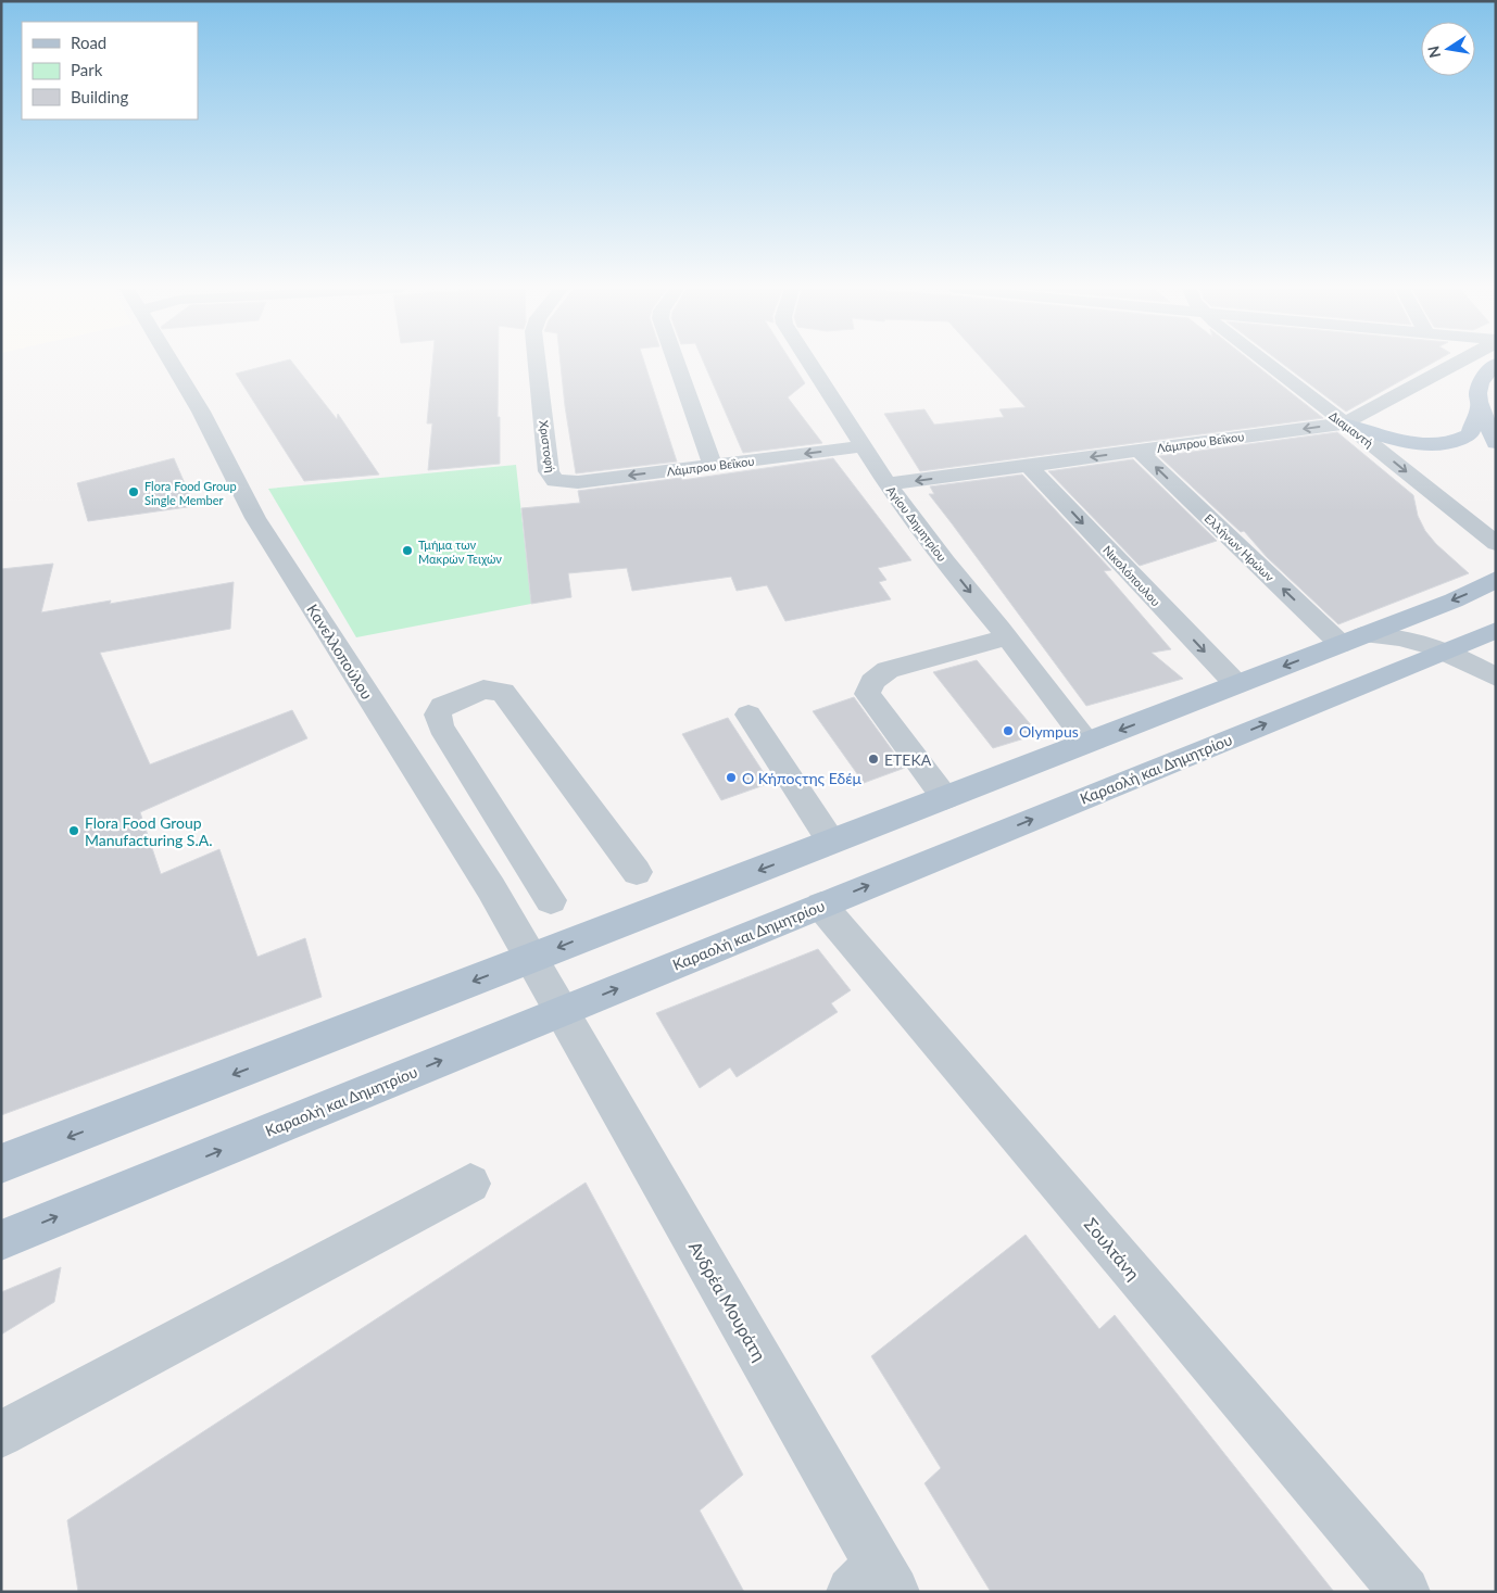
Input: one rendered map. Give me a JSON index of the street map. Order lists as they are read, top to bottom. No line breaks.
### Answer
{"streets":{"main road":["Καραολή και Δημητρίου"],"street":["Διαμαντή","Λάμπρου Βεΐκου","Χριστοφή","Αγίου Δημητρίου","Ελλήνων Ηρώων","Νικολόπουλου","Κανελλοπούλου","Σουλτάνη","Ανδρέα Μουράτη"]},"crossings":[["Διαμαντή","Λάμπρου Βεΐκου"],["Λάμπρου Βεΐκου","Χριστοφή"],["Λάμπρου Βεΐκου","Αγίου Δημητρίου"],["Λάμπρου Βεΐκου","Ελλήνων Ηρώων"],["Λάμπρου Βεΐκου","Νικολόπουλου"],["Κανελλοπούλου","Καραολή και Δημητρίου"],["Κανελλοπούλου","Ανδρέα Μουράτη"],["Καραολή και Δημητρίου","Σουλτάνη"],["Καραολή και Δημητρίου","Ανδρέα Μουράτη"]],"one_way":["Διαμαντή","Λάμπρου Βεΐκου","Ελλήνων Ηρώων","Νικολόπουλου"],"places":["Flora Food Group Single Member","Τμήμα των Μακρών Τειχών","Olympus","ΕΤΕΚΑ","Ο Κήποςτης Εδέμ","Flora Food Group Manufacturing S.A."],"legend":["Road","Park","Building"],"north":"left"}
